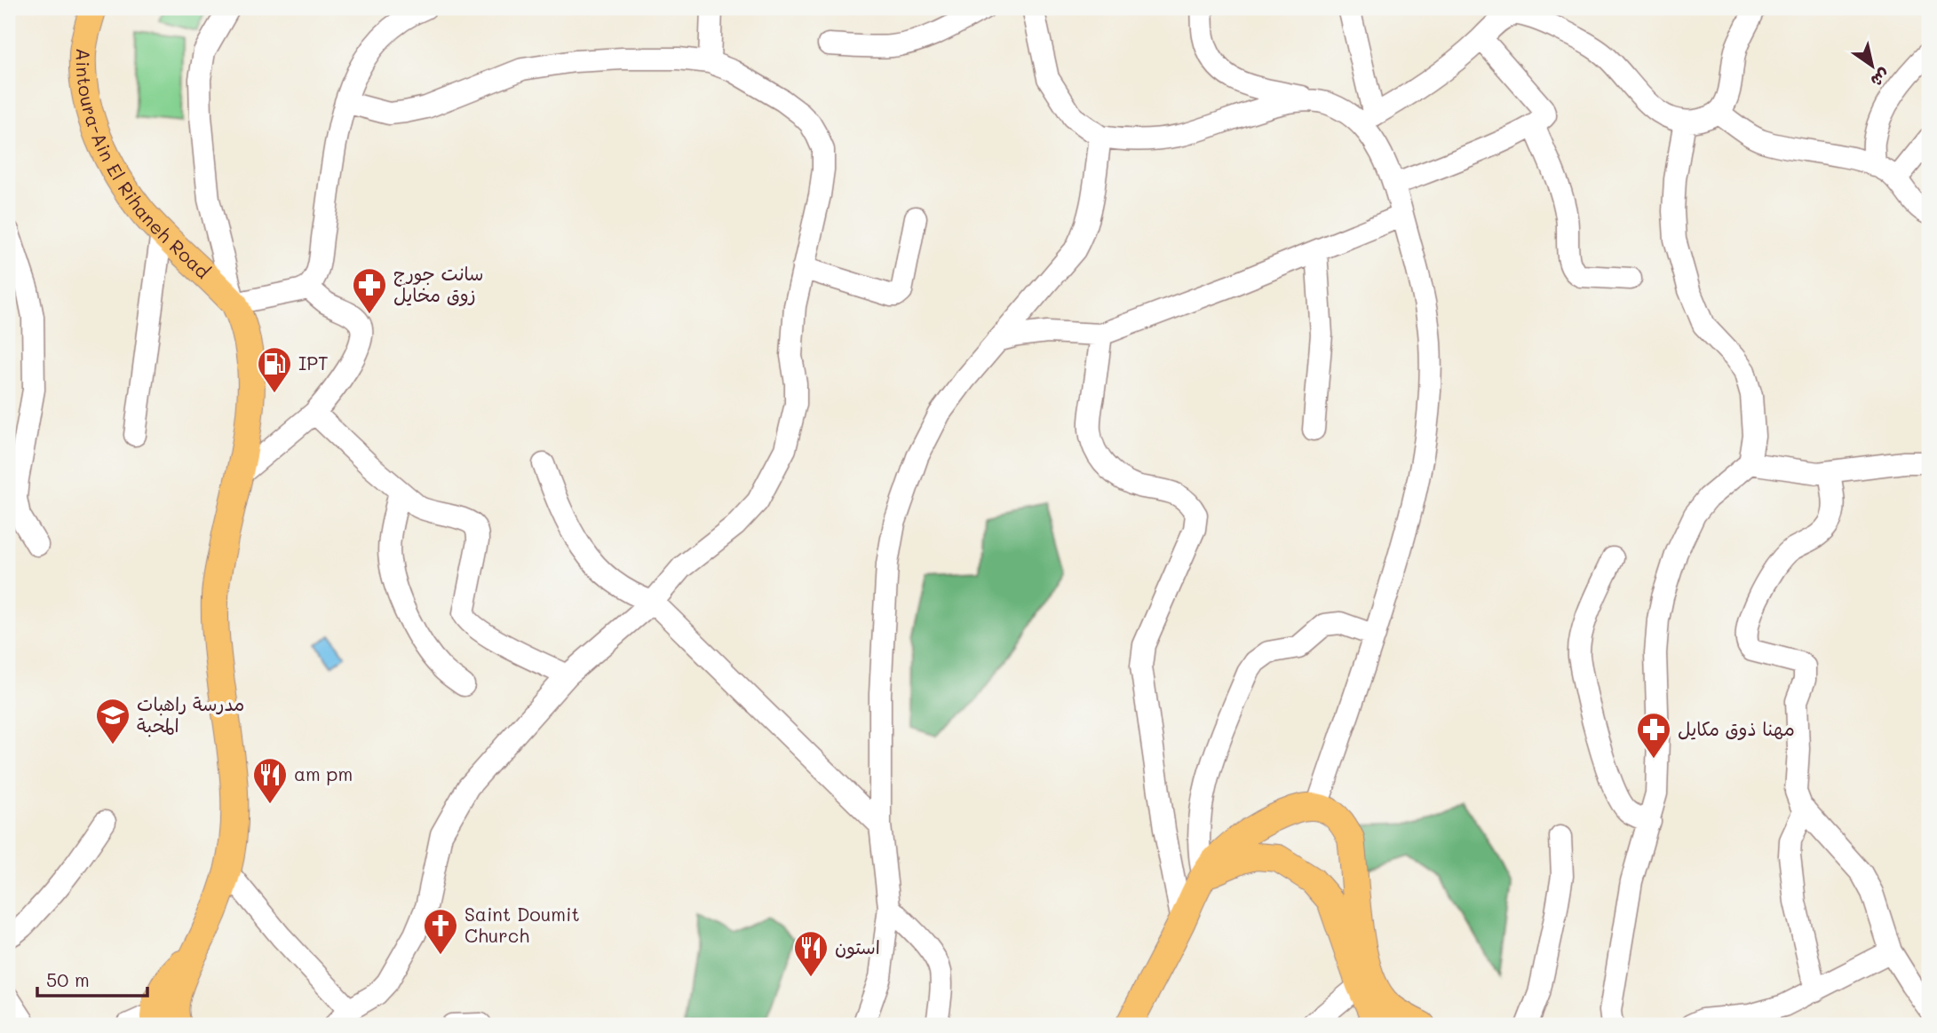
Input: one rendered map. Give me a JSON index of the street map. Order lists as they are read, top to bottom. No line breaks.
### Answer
{"streets":{"main road":["Aintoura-Ain El Rihaneh Road"]},"places":{"pharmacy":["سانت جورج زوق مخايل","مهنا ذوق مكايل"],"fuel station":["IPT"],"school or university":["مدرسة راهبات المحبة"],"restaurant":["am pm","استون"],"church":["Saint Doumit Church"]},"scale_bar":"50 m","north":"bottom right"}
